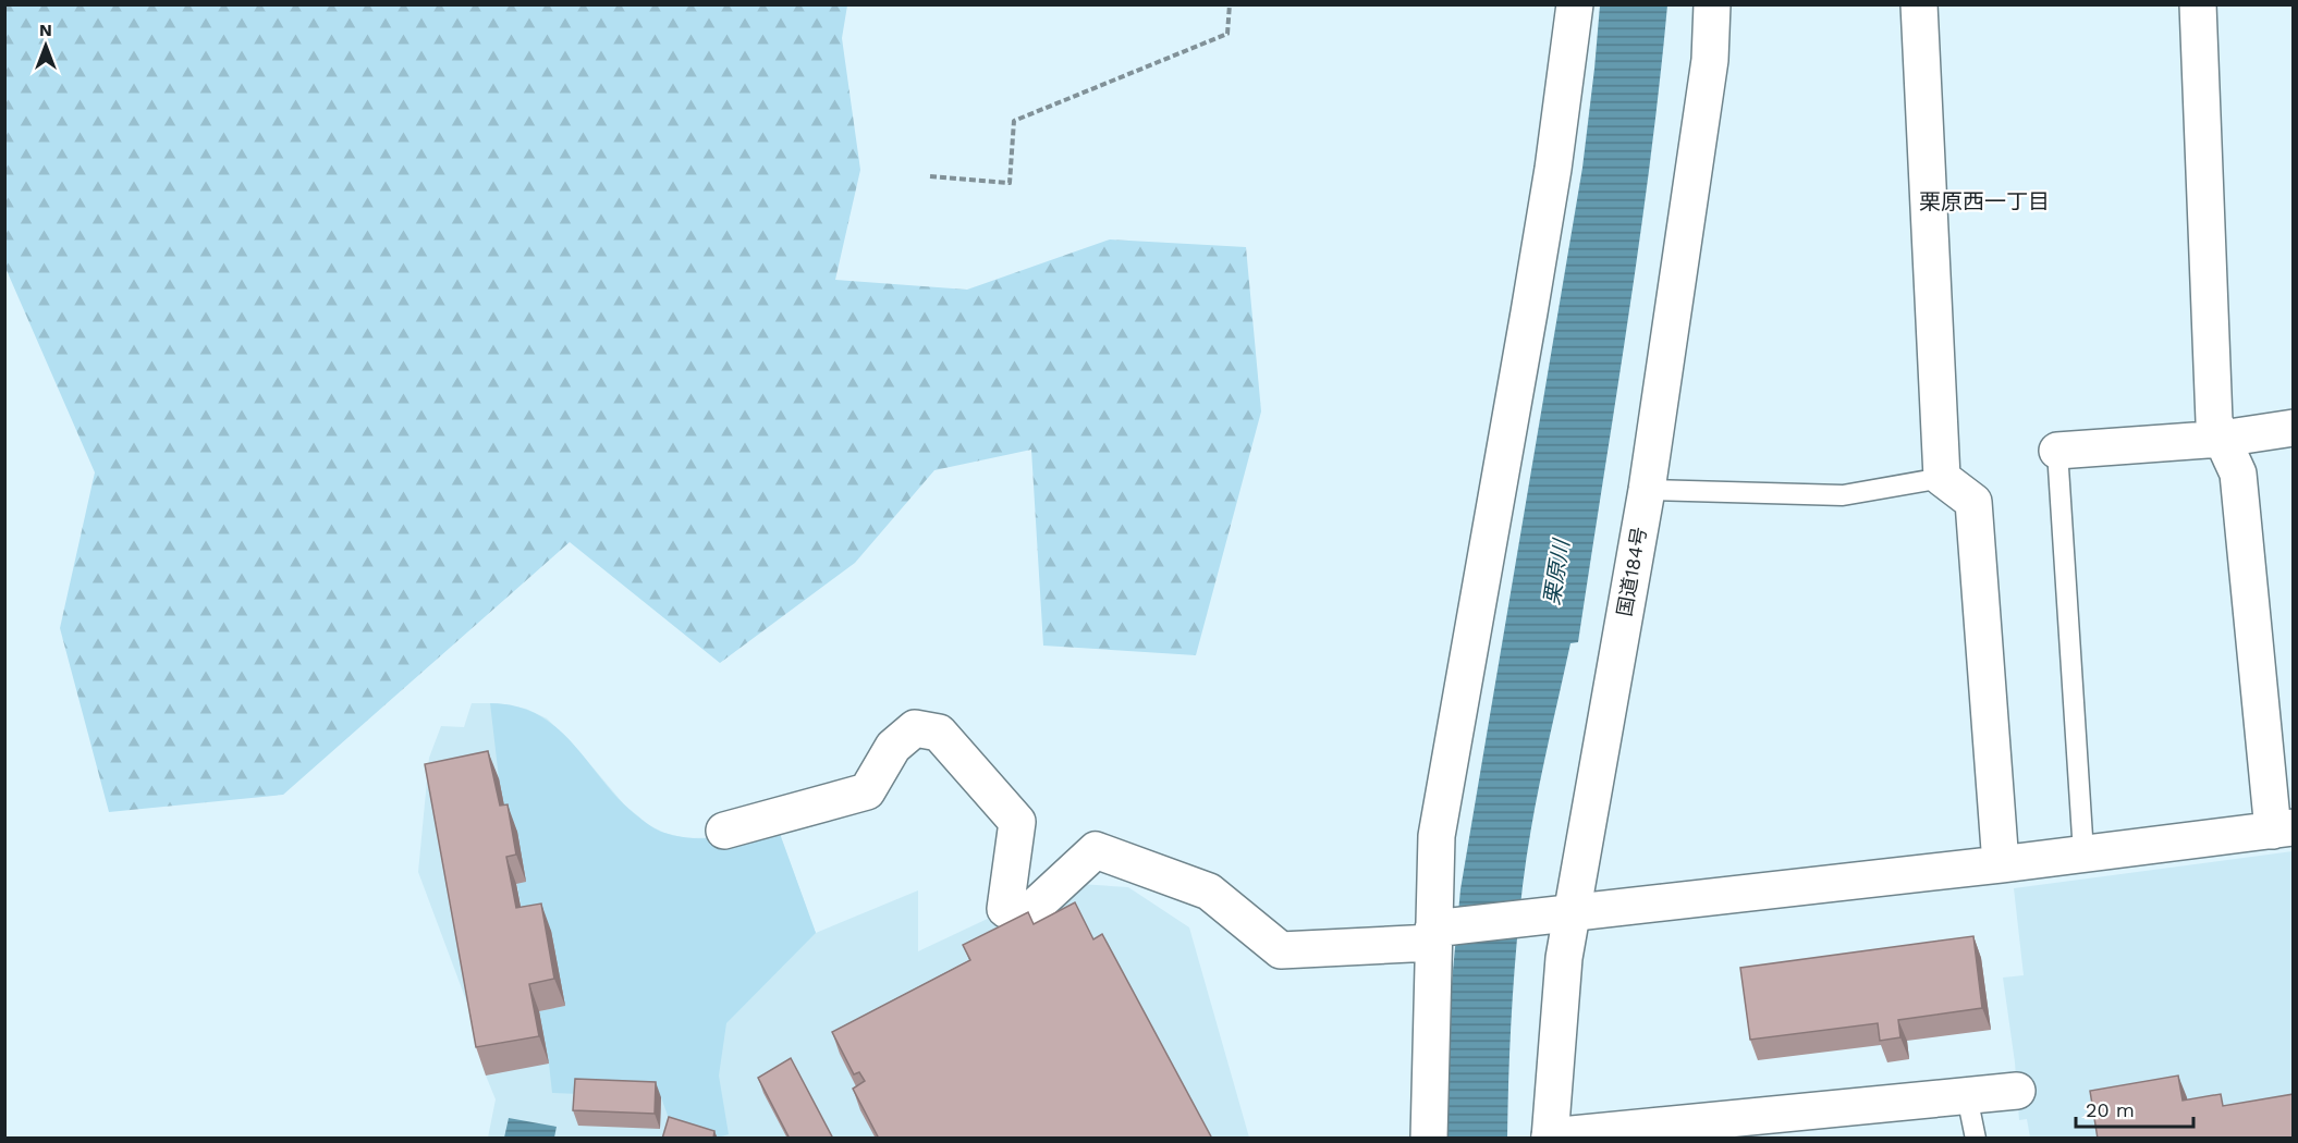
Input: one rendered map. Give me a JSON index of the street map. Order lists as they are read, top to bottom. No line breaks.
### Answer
{"streets":{"main road":["国道184号"]},"districts":["栗原西一丁目"],"water":["栗原川"],"scale_bar":"20 m","north":"top"}
